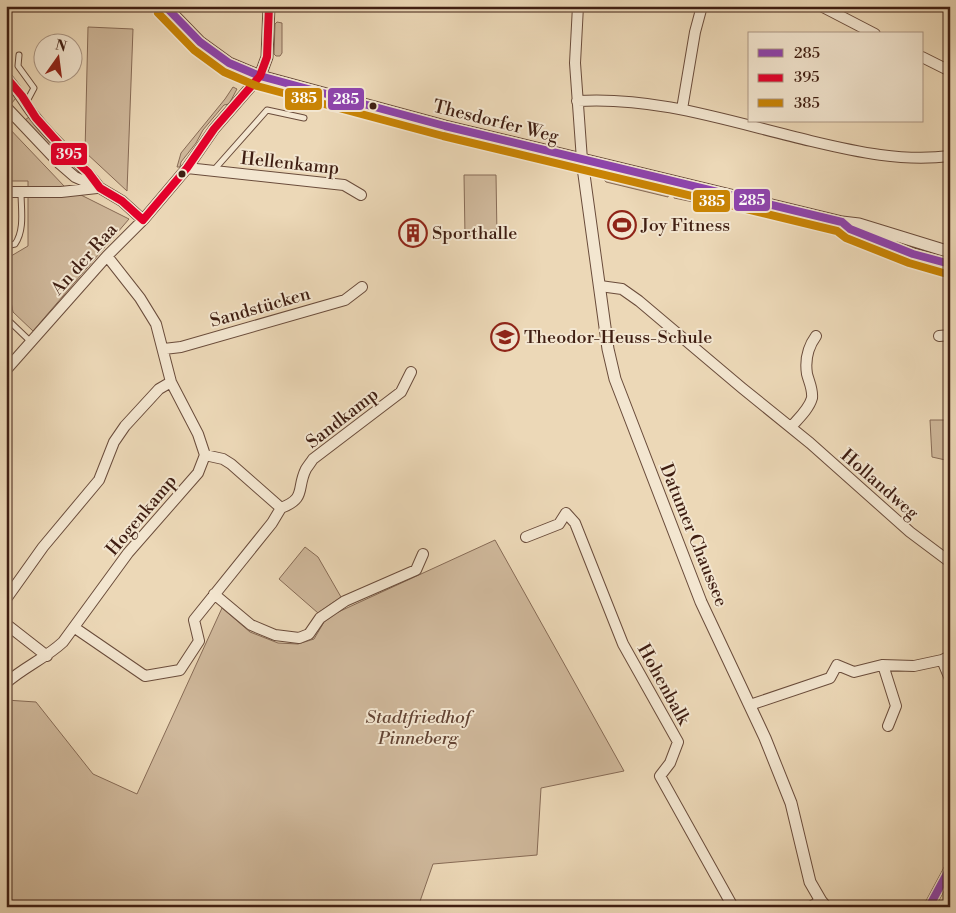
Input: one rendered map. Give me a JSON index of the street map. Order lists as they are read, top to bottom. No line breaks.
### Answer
{"streets":{"street":["Thesdorfer Weg","Hellenkamp","An der Raa","Sandstücken","Sandkamp","Hollandweg","Hogenkamp","Datumer Chaussee","Hohenbalk"]},"crossings":[["Thesdorfer Weg","An der Raa"],["Thesdorfer Weg","Datumer Chaussee"],["Hellenkamp","An der Raa"],["Sandkamp","Hogenkamp"],["Hollandweg","Datumer Chaussee"]],"parks":["Stadtfriedhof Pinneberg"],"places":{"sports":["Joy Fitness"],"building":["Sporthalle"],"school or university":["Theodor-Heuss-Schule"]},"lines":["transit line 285","transit line 395","transit line 385"],"legend":["285","395","385"],"north":"top"}
